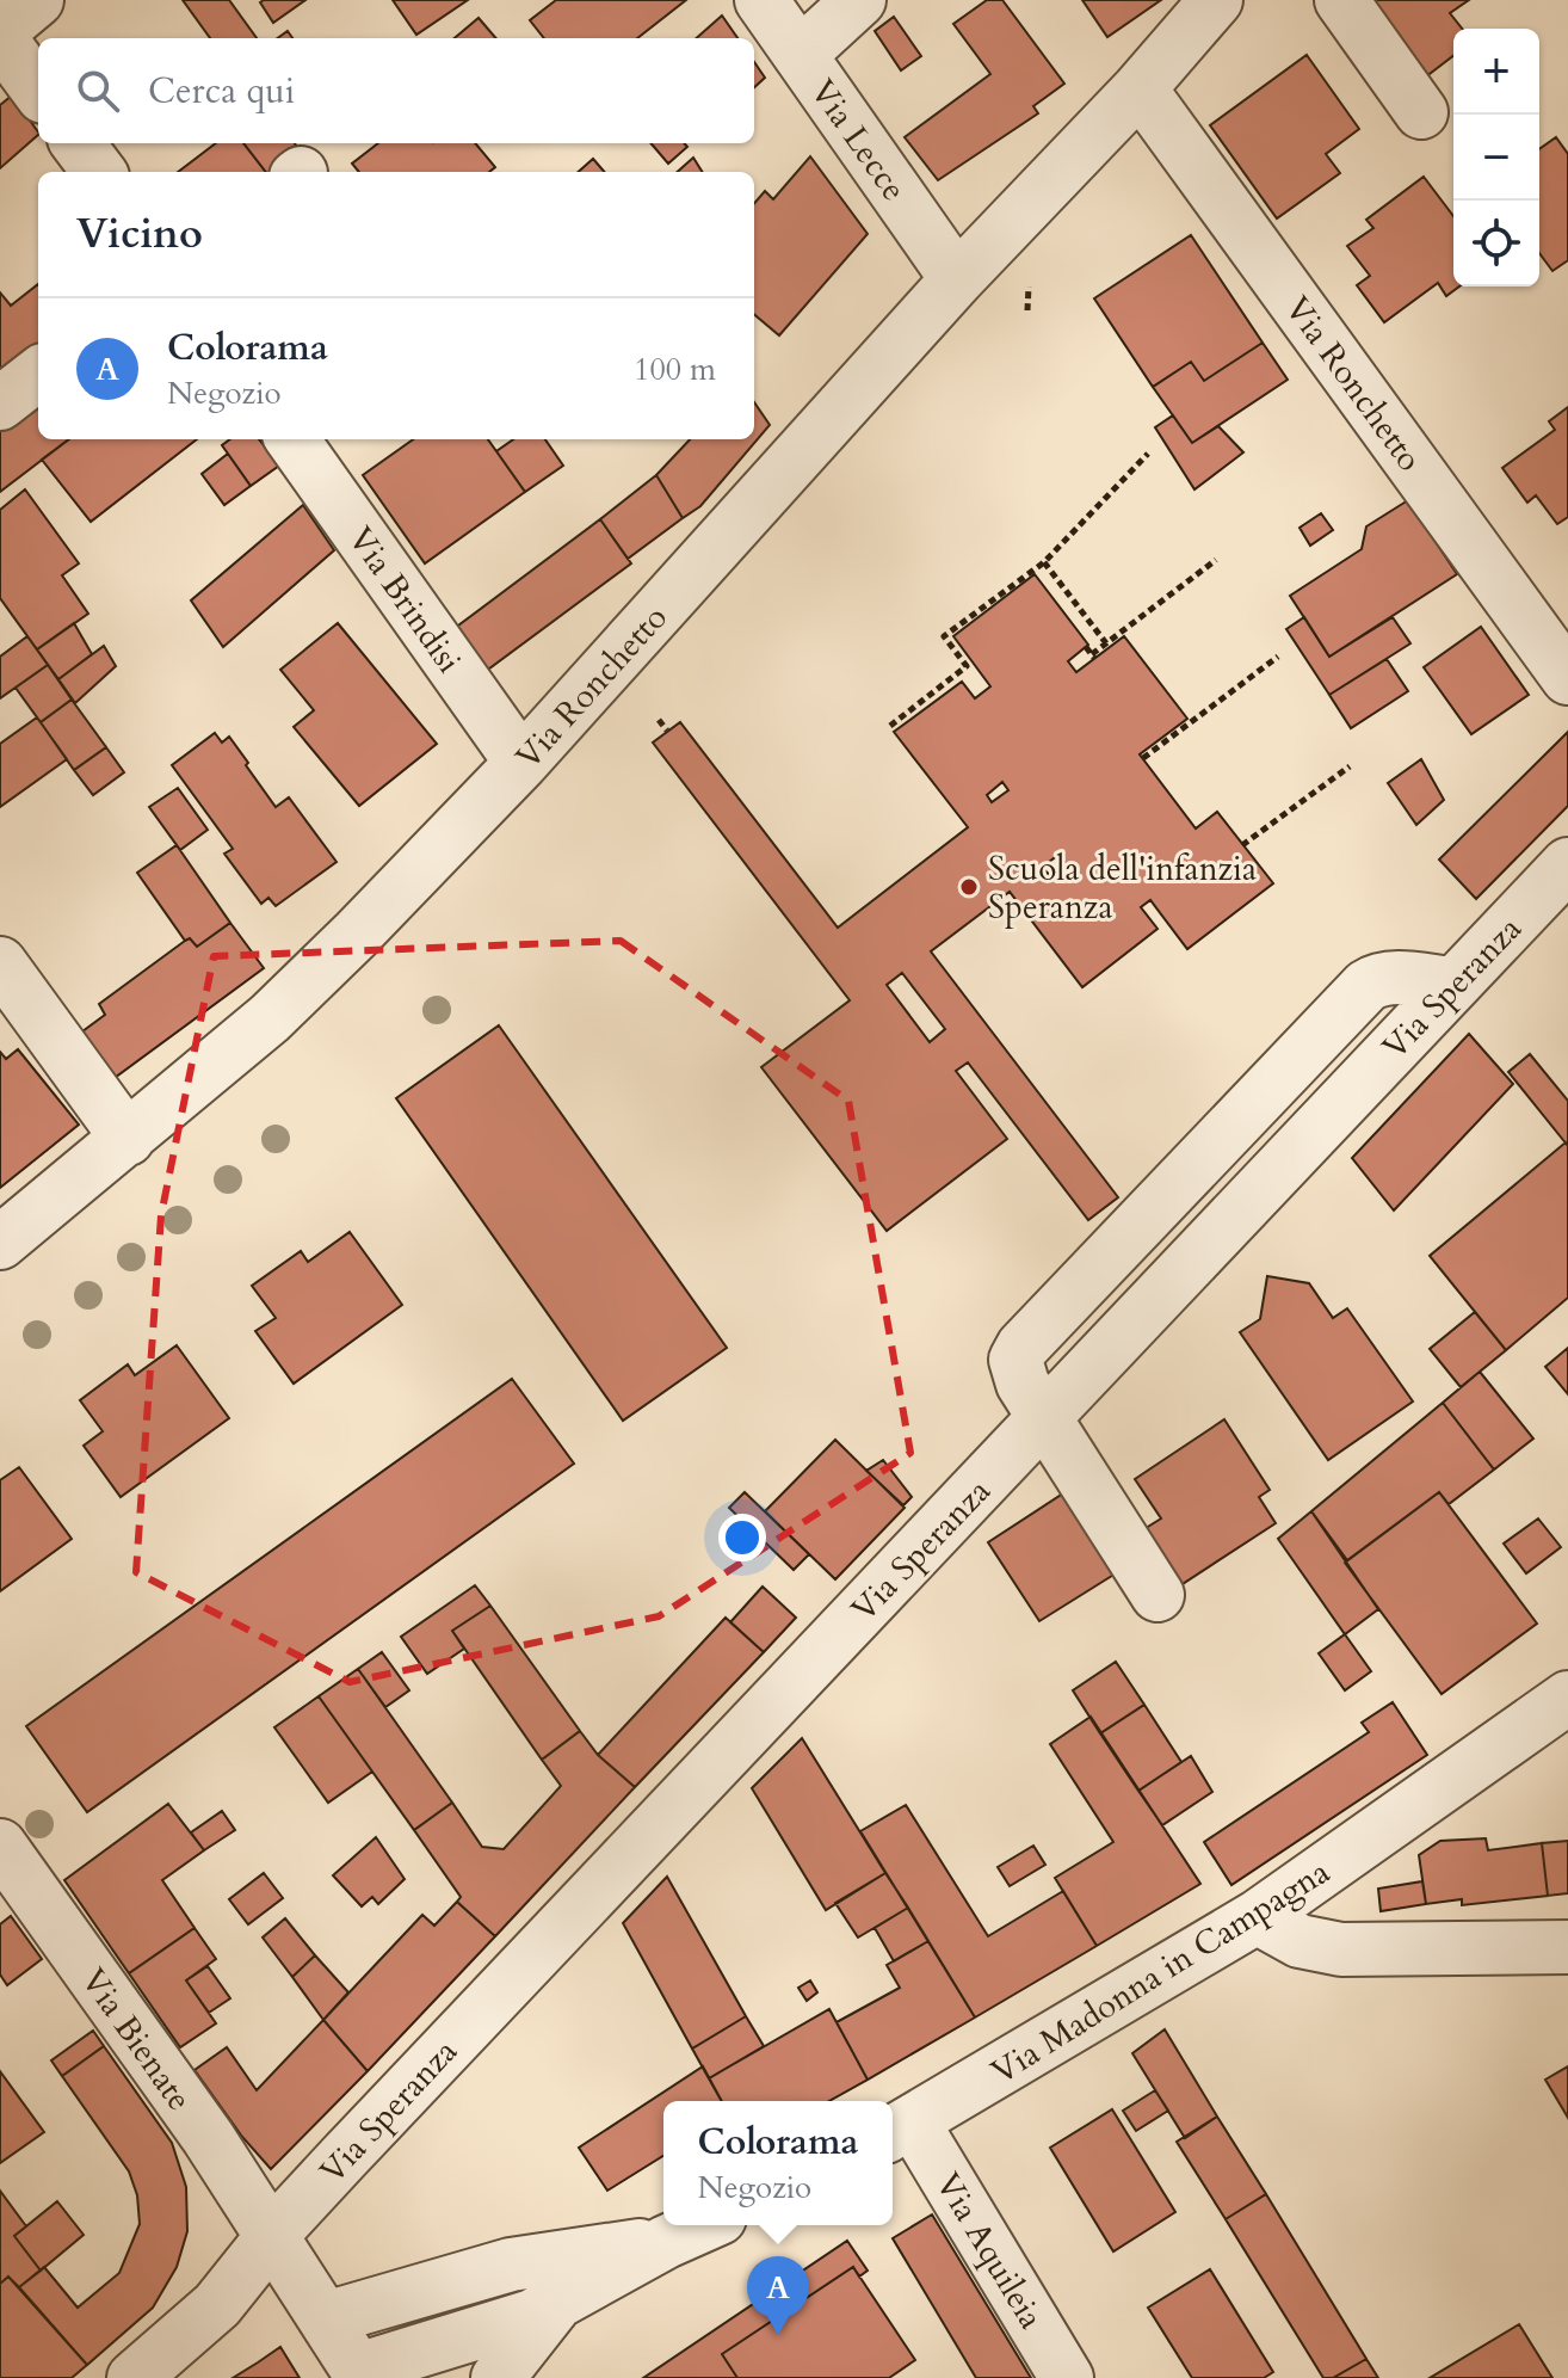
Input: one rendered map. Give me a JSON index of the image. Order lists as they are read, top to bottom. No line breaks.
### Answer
{"streets":{"street":["Via Lecce","Via Ronchetto","Via Brindisi","Via Speranza","Via Madonna in Campagna","Via Bienate","Via Aquileia"]},"crossings":[["Via Lecce","Via Ronchetto"],["Via Ronchetto","Via Brindisi"],["Via Speranza","Via Bienate"],["Via Madonna in Campagna","Via Aquileia"]],"places":["Scuola dell'infanzia Speranza"],"page":{"map_buttons":["+","−"],"search":"Cerca qui","heading":"Vicino","list":[{"mark":"A","name":"Colorama","note":"Negozio","value":"100 m"}],"popup":["Colorama","Negozio"],"pins":"A"}}
